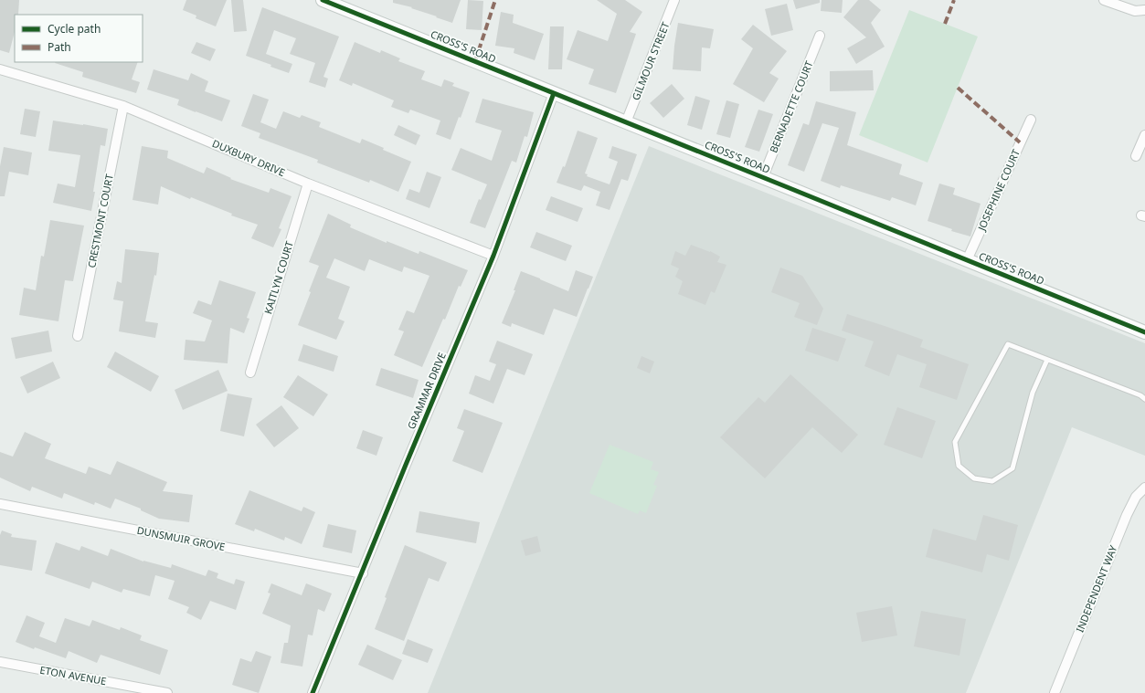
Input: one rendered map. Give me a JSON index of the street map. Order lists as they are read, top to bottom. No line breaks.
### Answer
{"streets":{"street":["CROSS'S ROAD","GILMOUR STREET","BERNADETTE COURT","DUXBURY DRIVE","JOSEPHINE COURT","CRESTMONT COURT","KAITLYN COURT","GRAMMAR DRIVE","DUNSMUIR GROVE","INDEPENDENT WAY","ETON AVENUE"]},"crossings":[["CROSS'S ROAD","GILMOUR STREET"],["CROSS'S ROAD","BERNADETTE COURT"],["CROSS'S ROAD","JOSEPHINE COURT"],["CROSS'S ROAD","GRAMMAR DRIVE"],["DUXBURY DRIVE","CRESTMONT COURT"],["DUXBURY DRIVE","KAITLYN COURT"],["DUXBURY DRIVE","GRAMMAR DRIVE"],["GRAMMAR DRIVE","DUNSMUIR GROVE"]],"legend":["Cycle path","Path"]}
